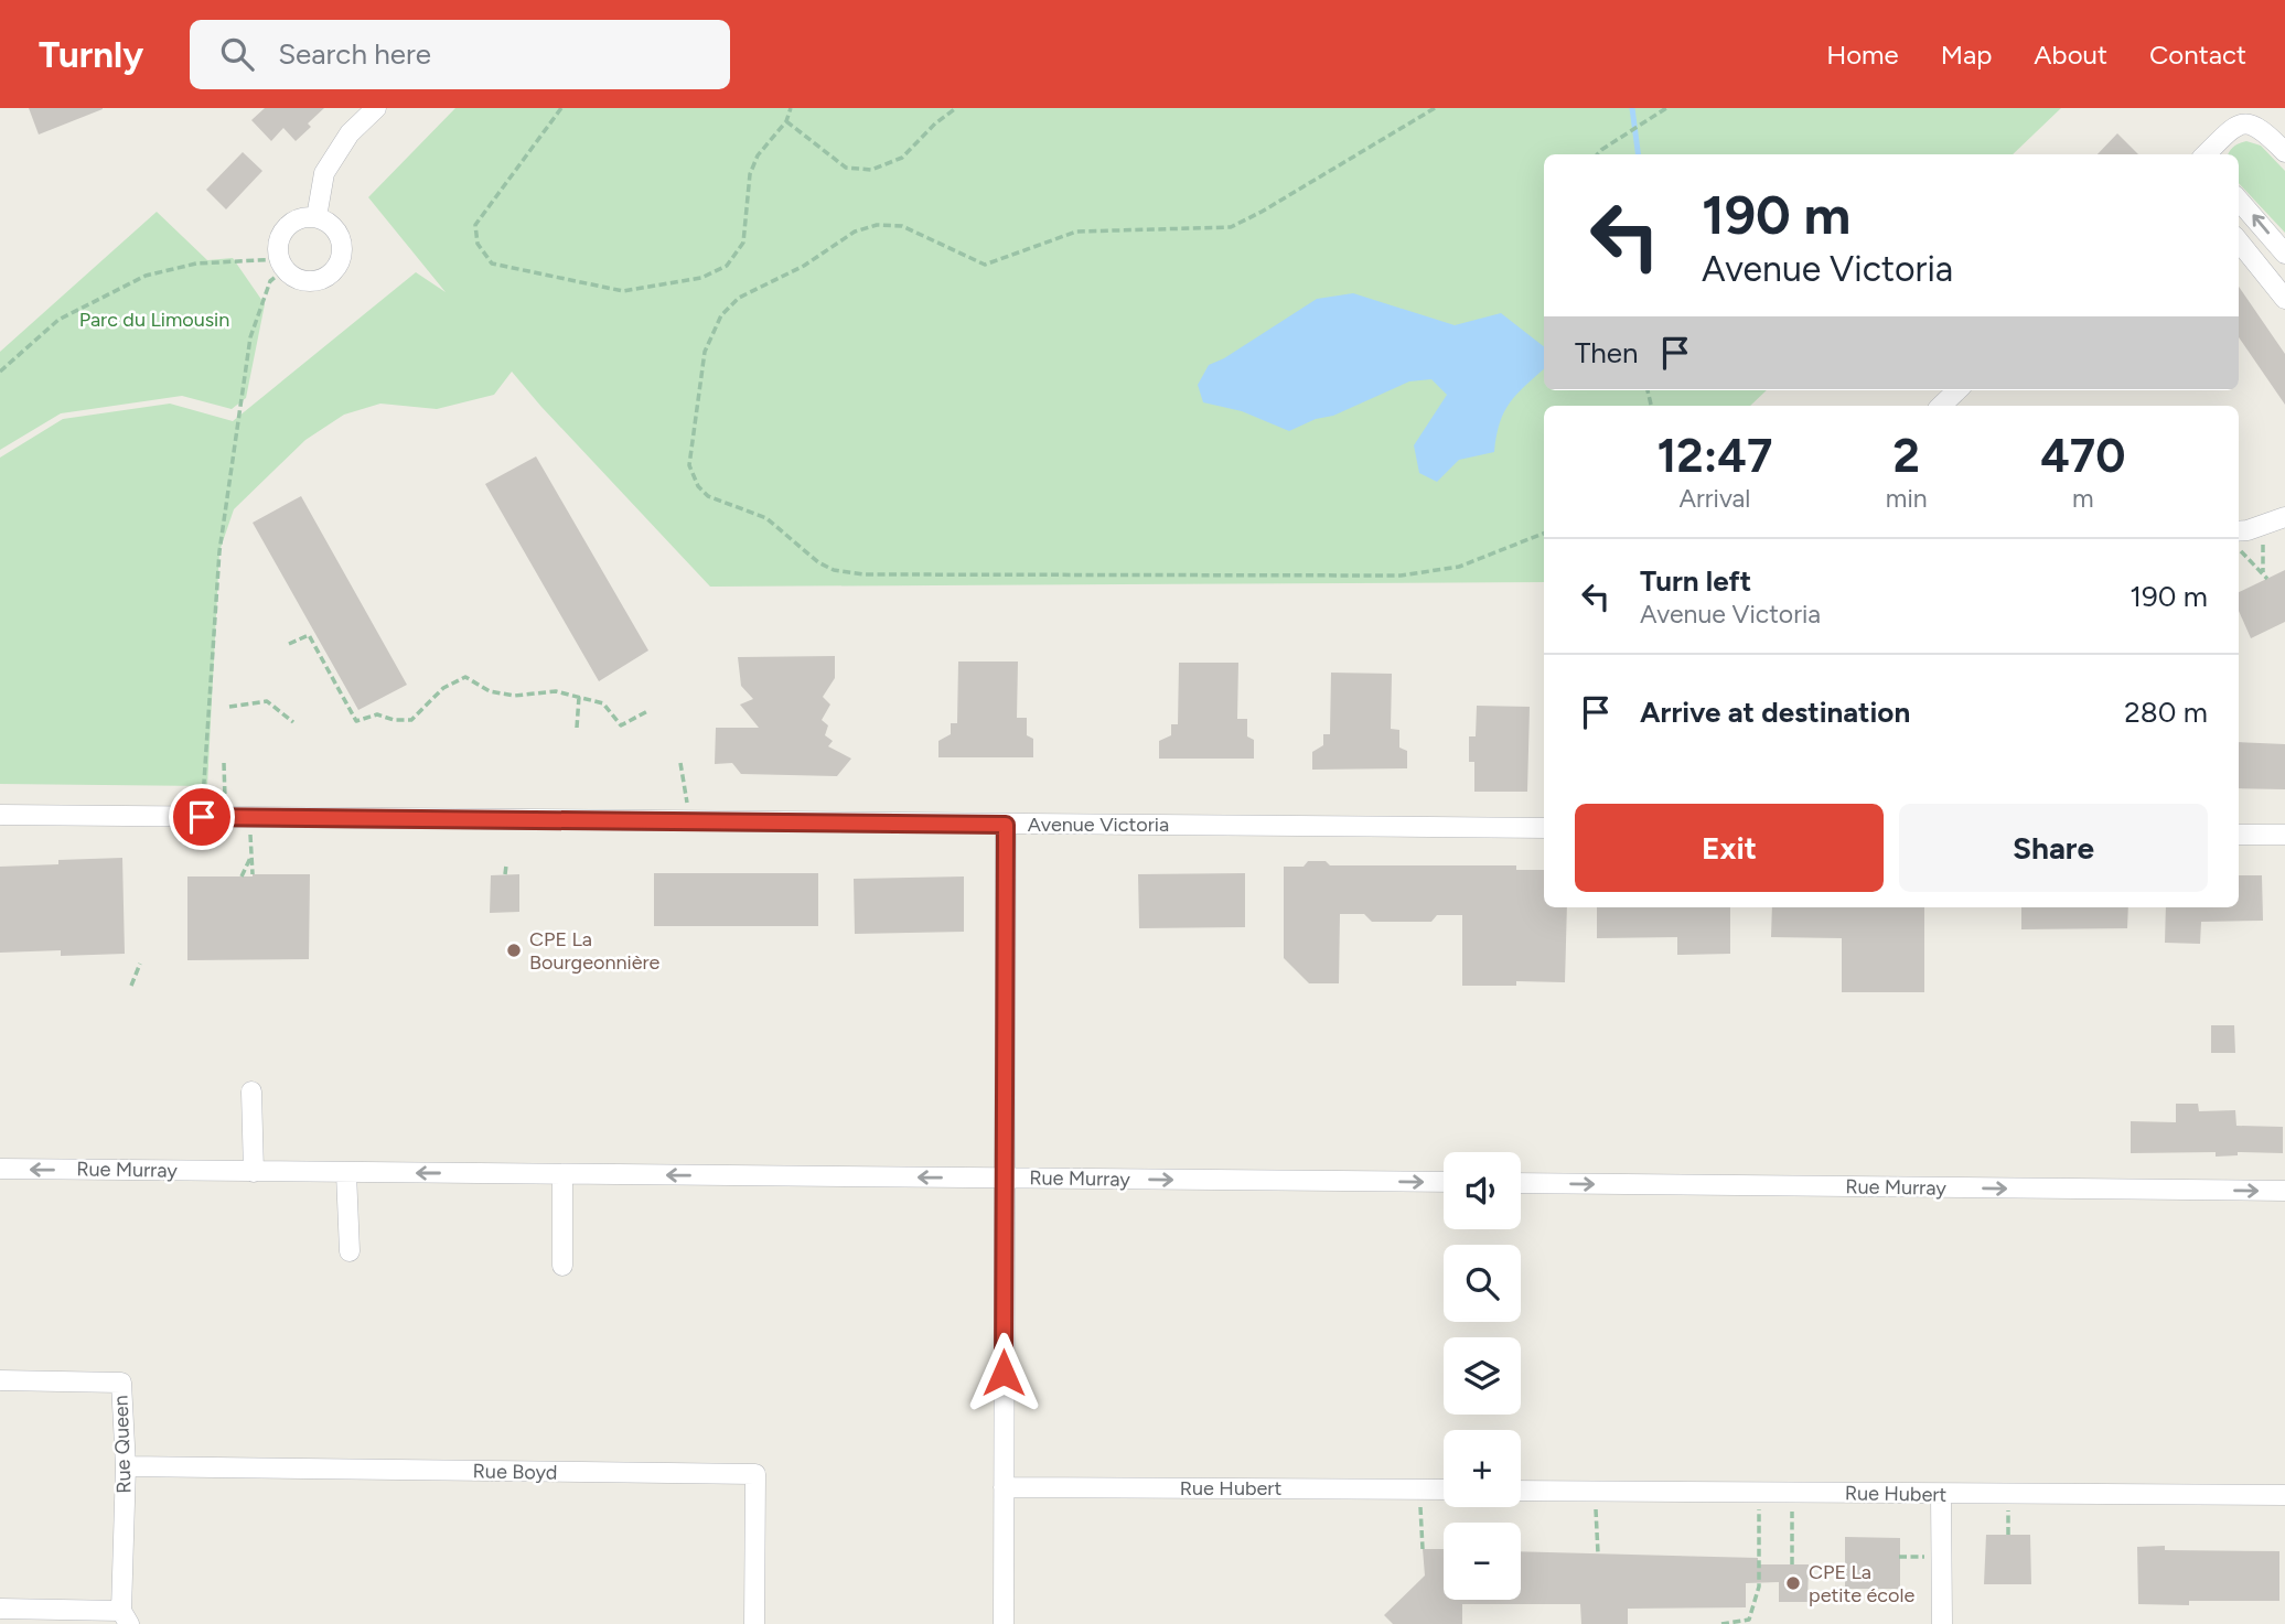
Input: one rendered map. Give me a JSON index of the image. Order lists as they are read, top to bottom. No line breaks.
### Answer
{"streets":{"street":["Avenue Victoria","Rue Murray","Rue Queen","Rue Boyd","Rue Hubert"]},"crossings":[["Rue Queen","Rue Boyd"]],"parks":["Parc du Limousin"],"places":["CPE La Bourgeonnière","CPE La petite école"],"page":{"header":"Turnly","search":"Search here","nav":["Home","Map","About","Contact"],"turn":["190 m","Avenue Victoria"],"then":"Then","eta":["12:47","Arrival","2","min","470","m"],"list":[{"name":"Turn left","note":"Avenue Victoria","value":"190 m"},{"name":"Arrive at destination","value":"280 m"}],"buttons":["Exit","Share"],"map_buttons":["+","−"]}}
